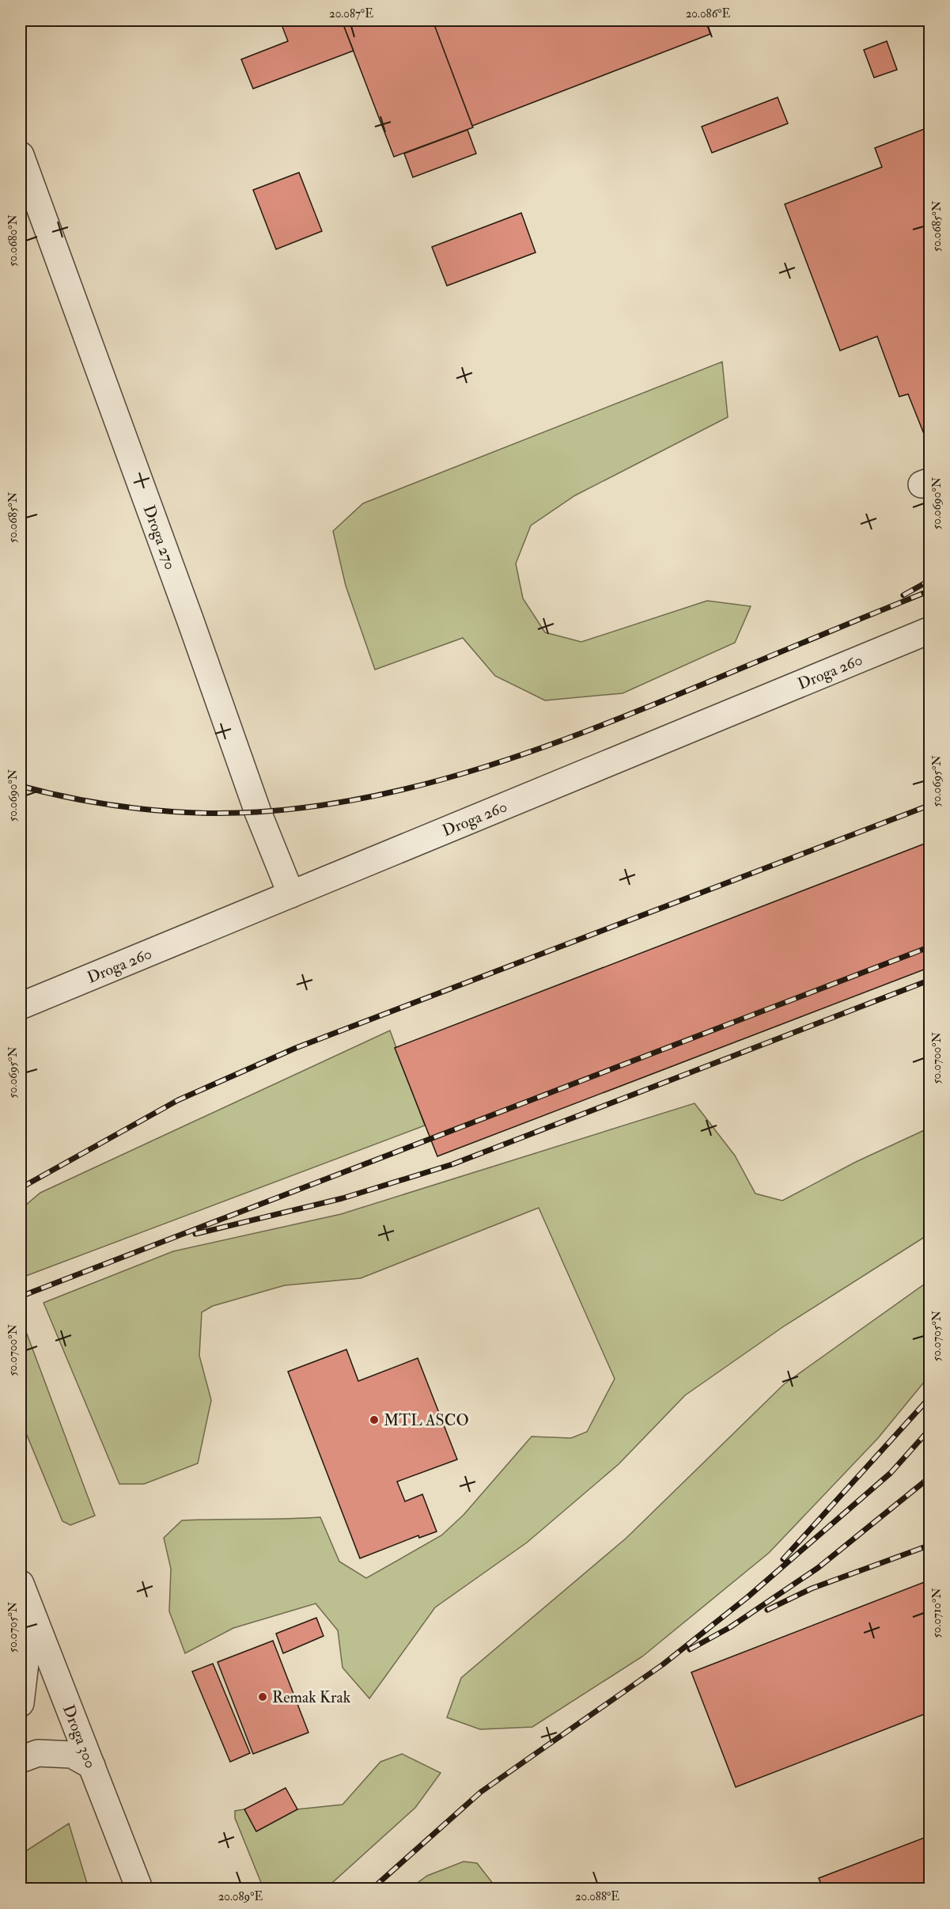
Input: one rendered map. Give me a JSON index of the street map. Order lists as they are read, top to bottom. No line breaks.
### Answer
{"streets":{"lane":["Droga 270","Droga 260","Droga 300"]},"crossings":[["Droga 270","Droga 260"]],"places":["MTL ASCO","Remak Krak"],"coordinates":["20.087°E","20.086°E","50.0685°N","50.0680°N","50.0690°N","50.0695°N","50.0700°N","50.0705°N","50.0710°N","20.089°E","20.088°E"]}
